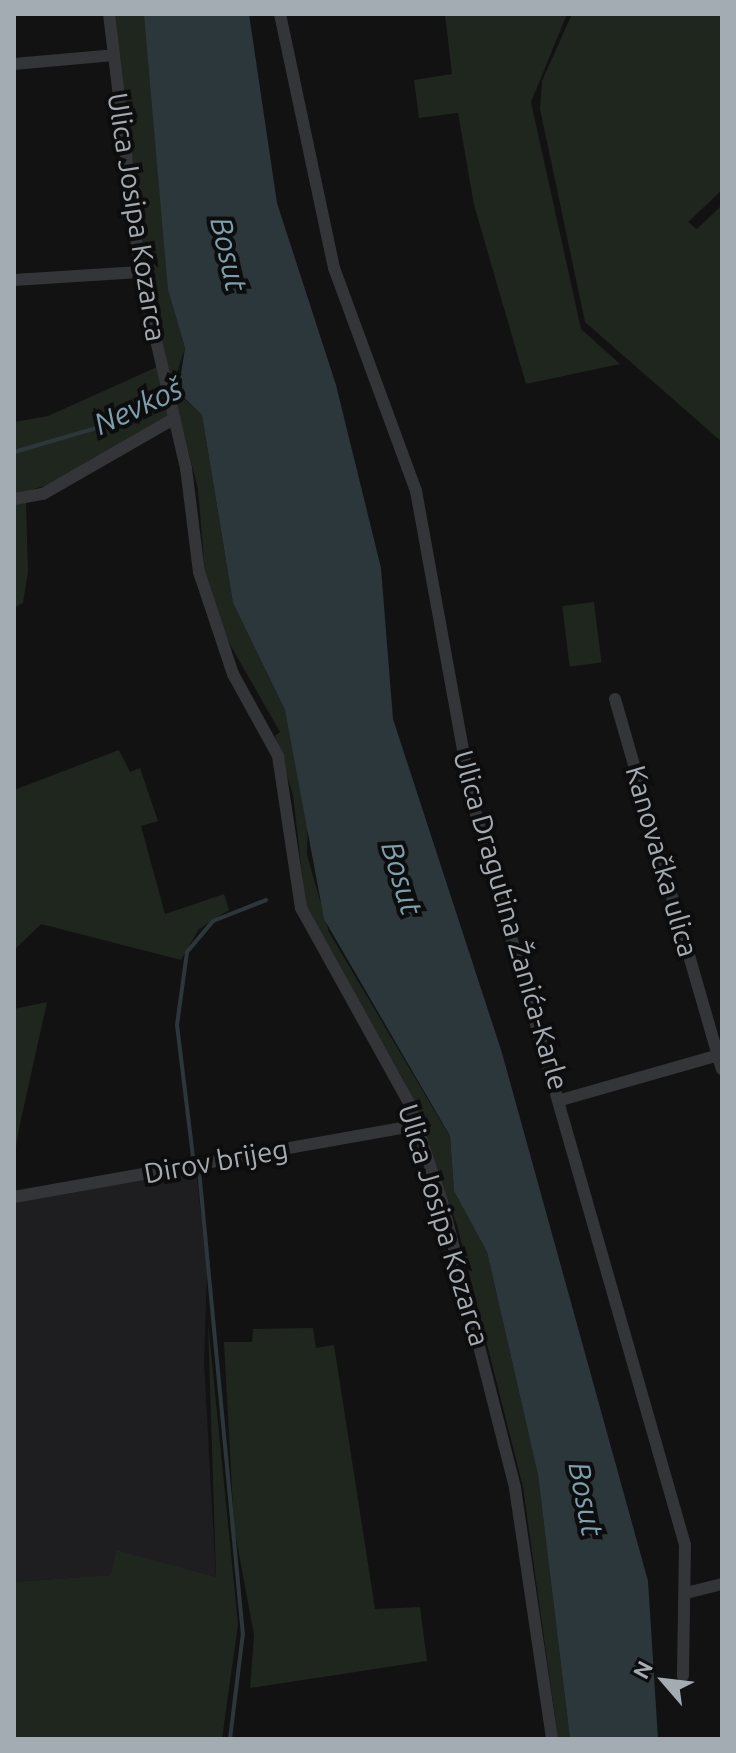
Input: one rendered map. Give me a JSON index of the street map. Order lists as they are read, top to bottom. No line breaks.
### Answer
{"streets":{"street":["Ulica Josipa Kozarca","Kanovačka ulica","Ulica Dragutina Žanića-Karle","Dirov brijeg"]},"crossings":[["Ulica Josipa Kozarca","Dirov brijeg"]],"water":["Bosut","Nevkoš"],"north":"top left"}
